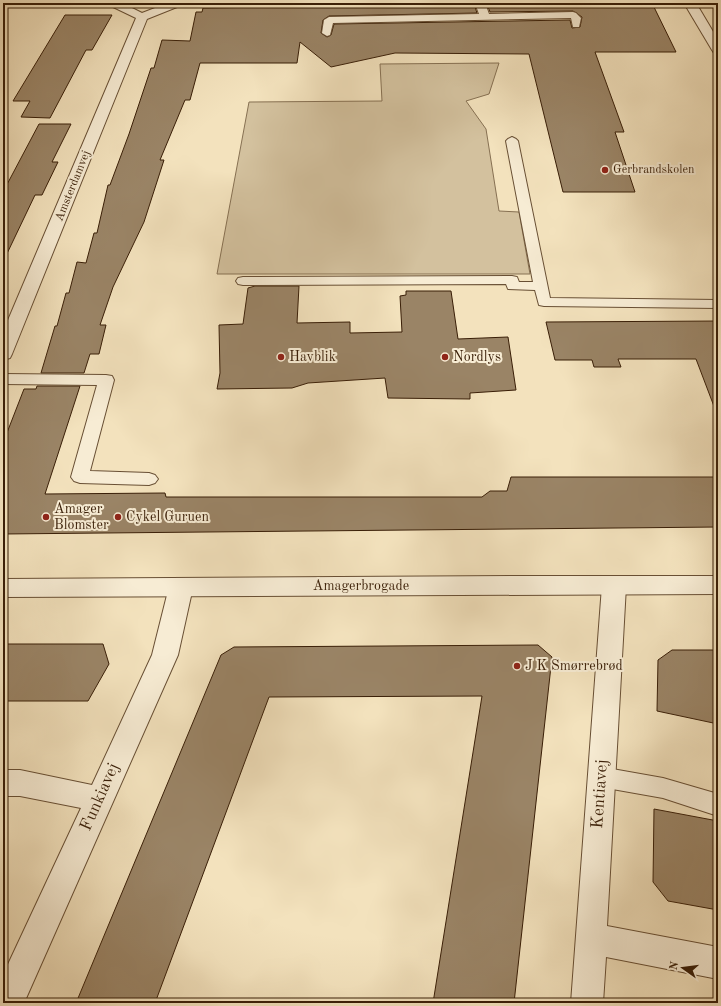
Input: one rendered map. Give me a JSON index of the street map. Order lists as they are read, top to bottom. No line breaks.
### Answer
{"streets":{"street":["Amsterdamvej","Amagerbrogade","Kentiavej","Funkiavej"]},"crossings":[["Amagerbrogade","Kentiavej"],["Amagerbrogade","Funkiavej"]],"places":["Gerbrandskolen","Havblik","Nordlys","Amager Blomster","Cykel Guruen","J K Smørrebrød"],"north":"left"}
